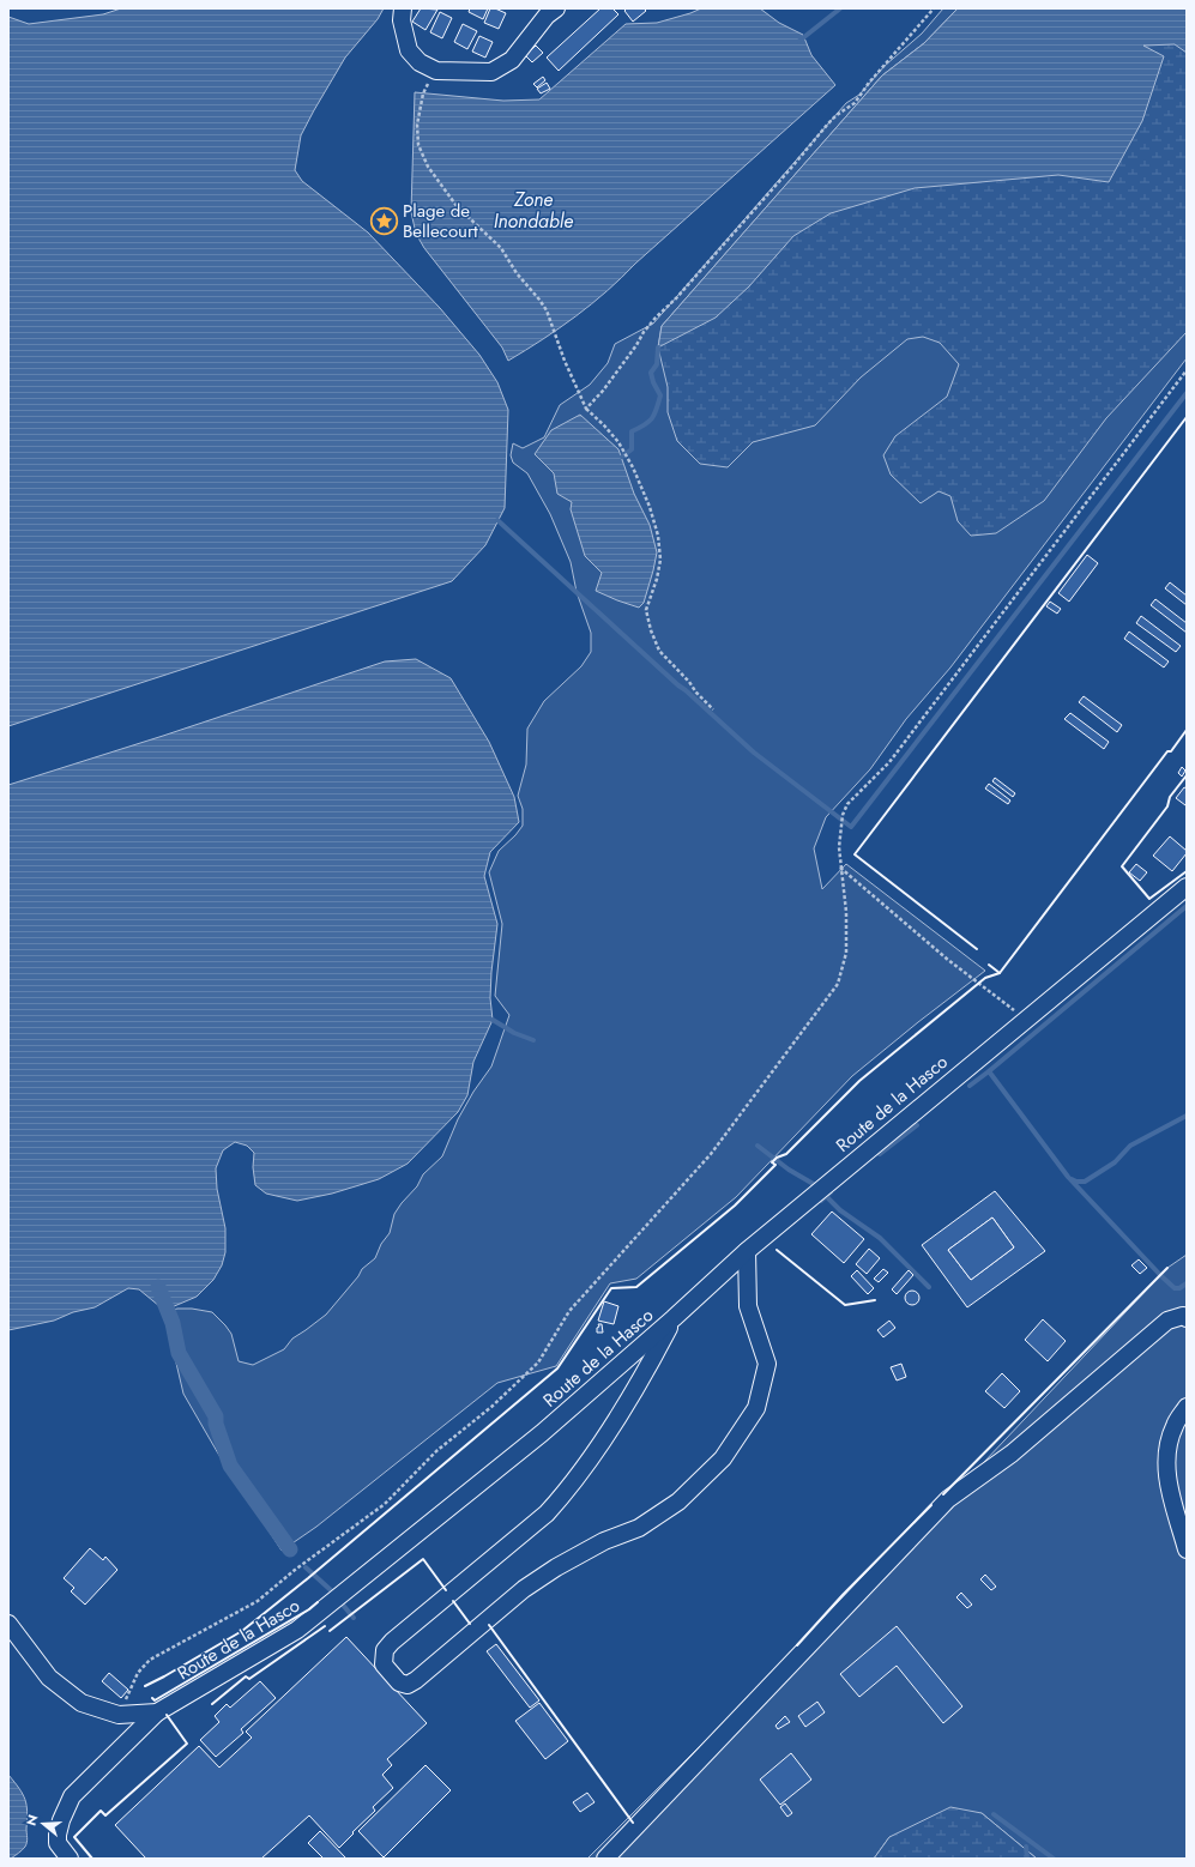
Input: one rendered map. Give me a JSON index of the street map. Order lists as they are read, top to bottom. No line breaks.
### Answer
{"streets":{"street":["Route de la Hasco"]},"water":["Zone Inondable"],"places":{"place":["Plage de Bellecourt"]},"north":"left"}
